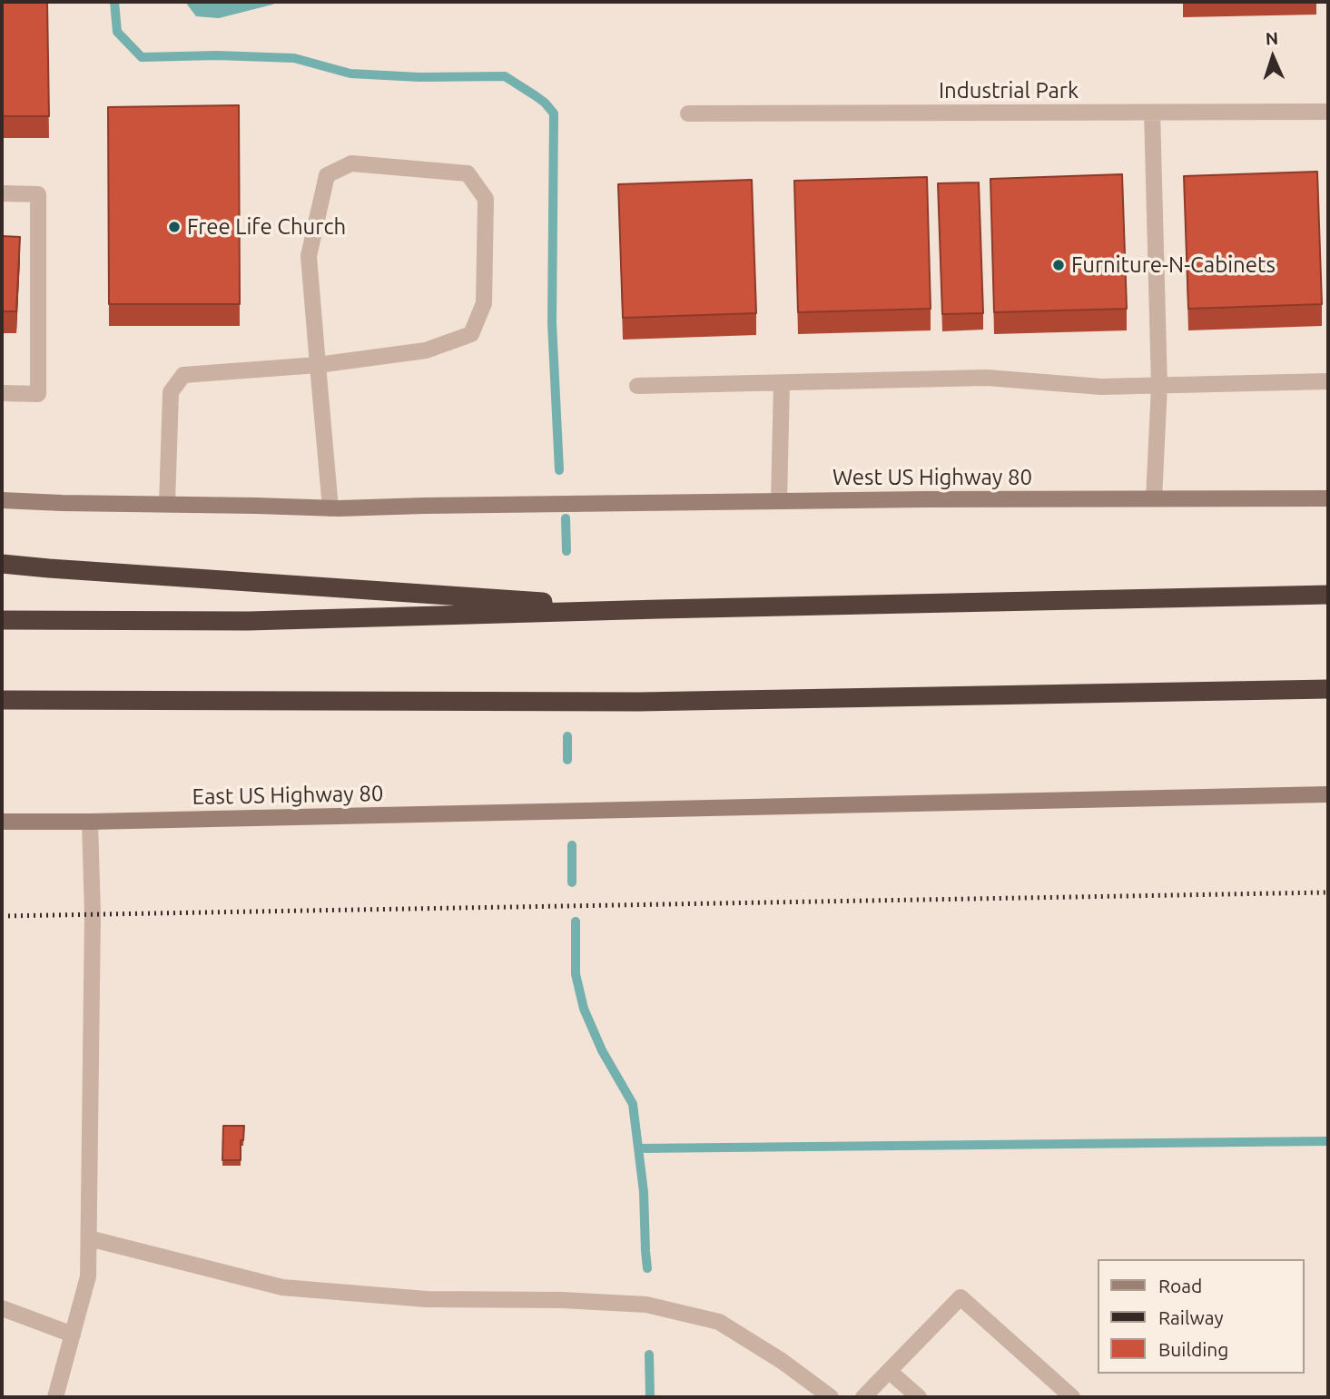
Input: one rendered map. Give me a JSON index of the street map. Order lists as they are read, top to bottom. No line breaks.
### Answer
{"streets":{"main road":["West US Highway 80","East US Highway 80"],"lane":["Industrial Park"]},"places":["Free Life Church","Furniture-N-Cabinets"],"legend":["Road","Railway","Building"],"north":"top"}
